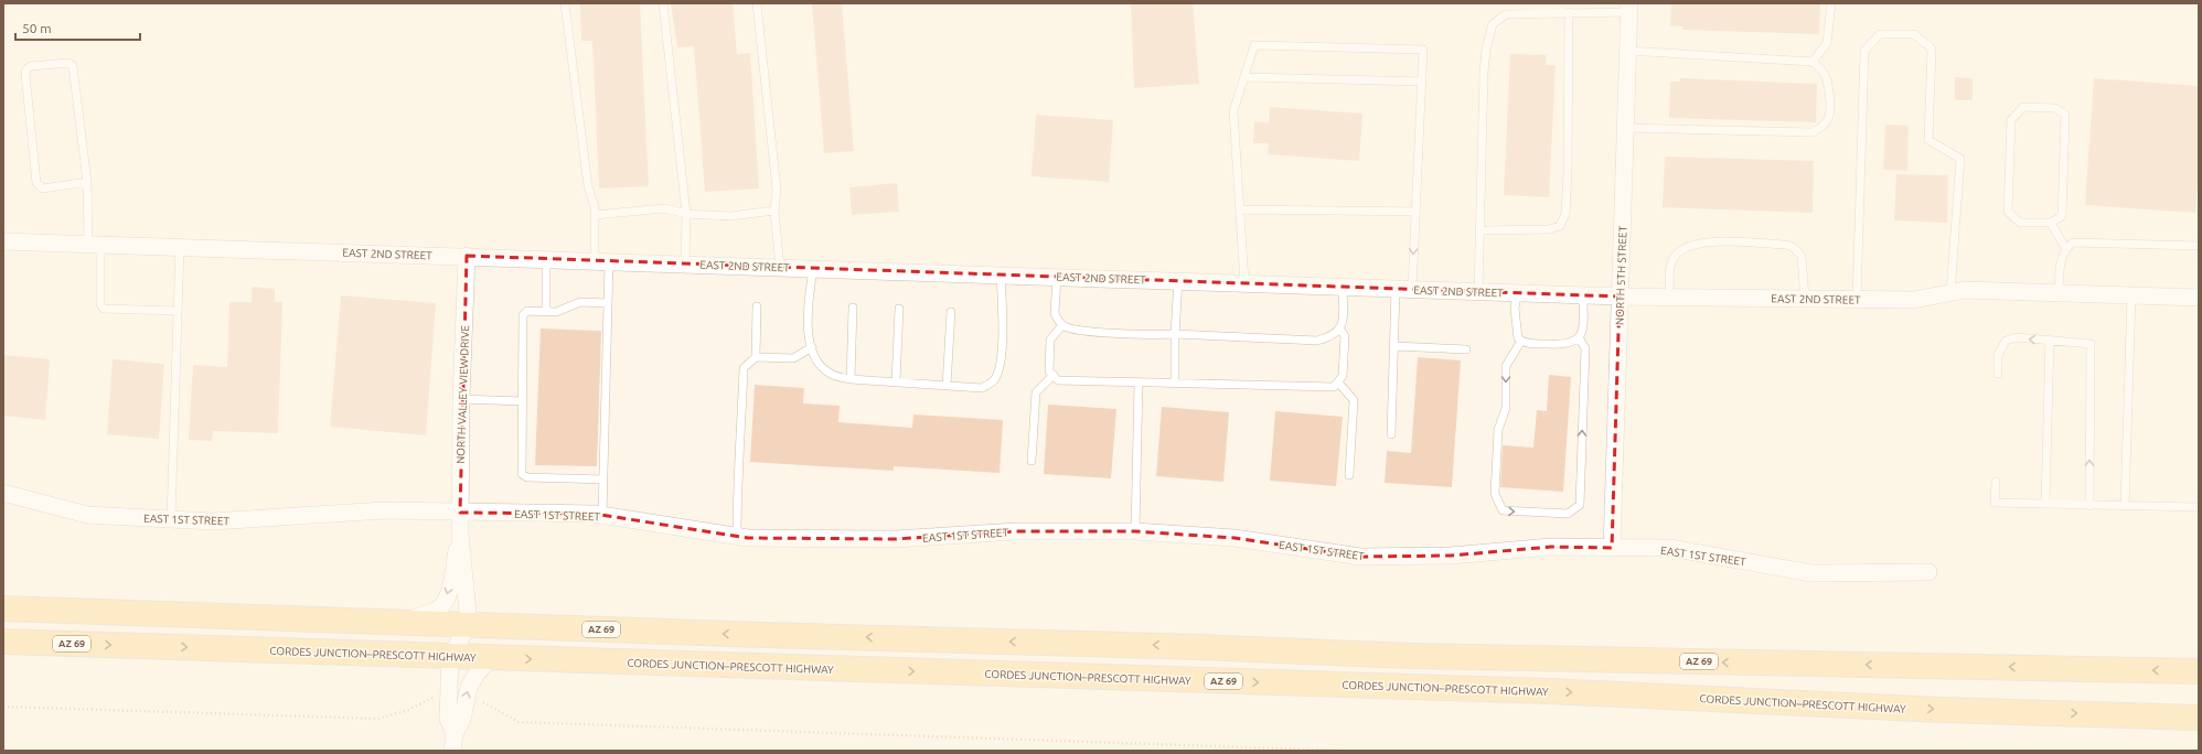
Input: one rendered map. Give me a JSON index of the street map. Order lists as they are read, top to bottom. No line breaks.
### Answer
{"streets":{"main road":["AZ 69","CORDES JUNCTION–PRESCOTT HIGHWAY"],"street":["EAST 2ND STREET","NORTH 5TH STREET","NORTH VALLEY VIEW DRIVE","EAST 1ST STREET"]},"crossings":[["EAST 2ND STREET","NORTH 5TH STREET"],["EAST 2ND STREET","NORTH VALLEY VIEW DRIVE"],["NORTH 5TH STREET","EAST 1ST STREET"],["NORTH VALLEY VIEW DRIVE","EAST 1ST STREET"],["NORTH VALLEY VIEW DRIVE","AZ 69"]],"scale_bar":"50 m"}
